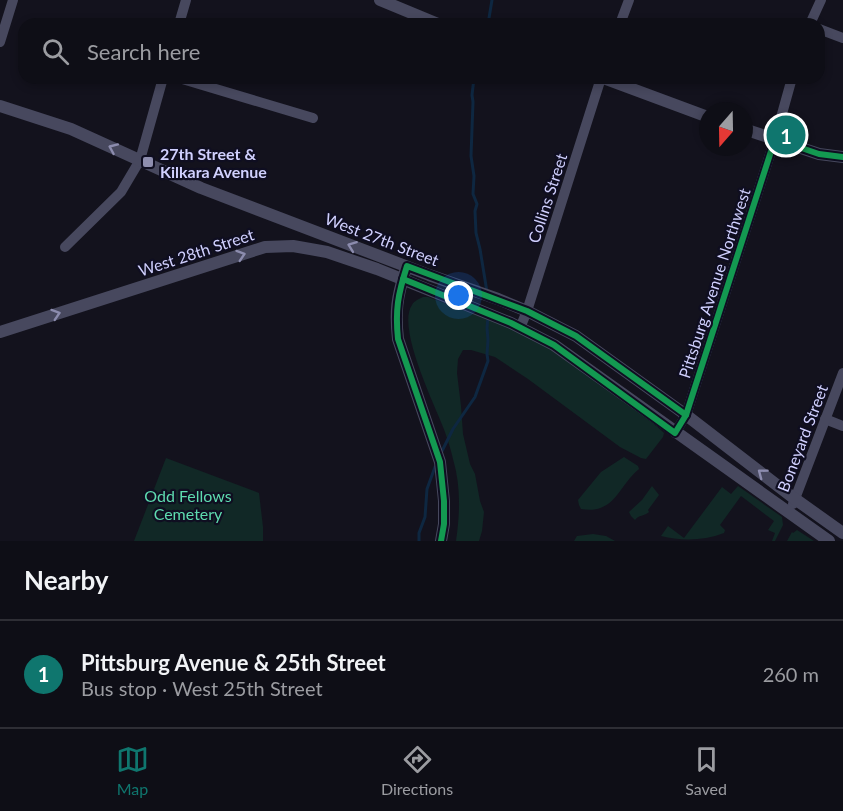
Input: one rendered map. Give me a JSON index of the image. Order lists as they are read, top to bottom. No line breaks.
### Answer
{"streets":{"street":["Collins Street","West 27th Street","West 28th Street","Pittsburg Avenue Northwest","Boneyard Street"]},"crossings":[["Collins Street","West 27th Street"],["West 27th Street","West 28th Street"],["West 27th Street","Pittsburg Avenue Northwest"],["West 27th Street","Boneyard Street"]],"one_way":["West 28th Street"],"parks":["Odd Fellows Cemetery"],"places":{"transit":["27th Street & Kilkara Avenue"]},"north":"bottom","page":{"search":"Search here","pins":"1","heading":"Nearby","list":[{"mark":"1","name":"Pittsburg Avenue & 25th Street","note":"Bus stop · West 25th Street","value":"260 m"}],"nav":["Map","Directions","Saved"]}}
